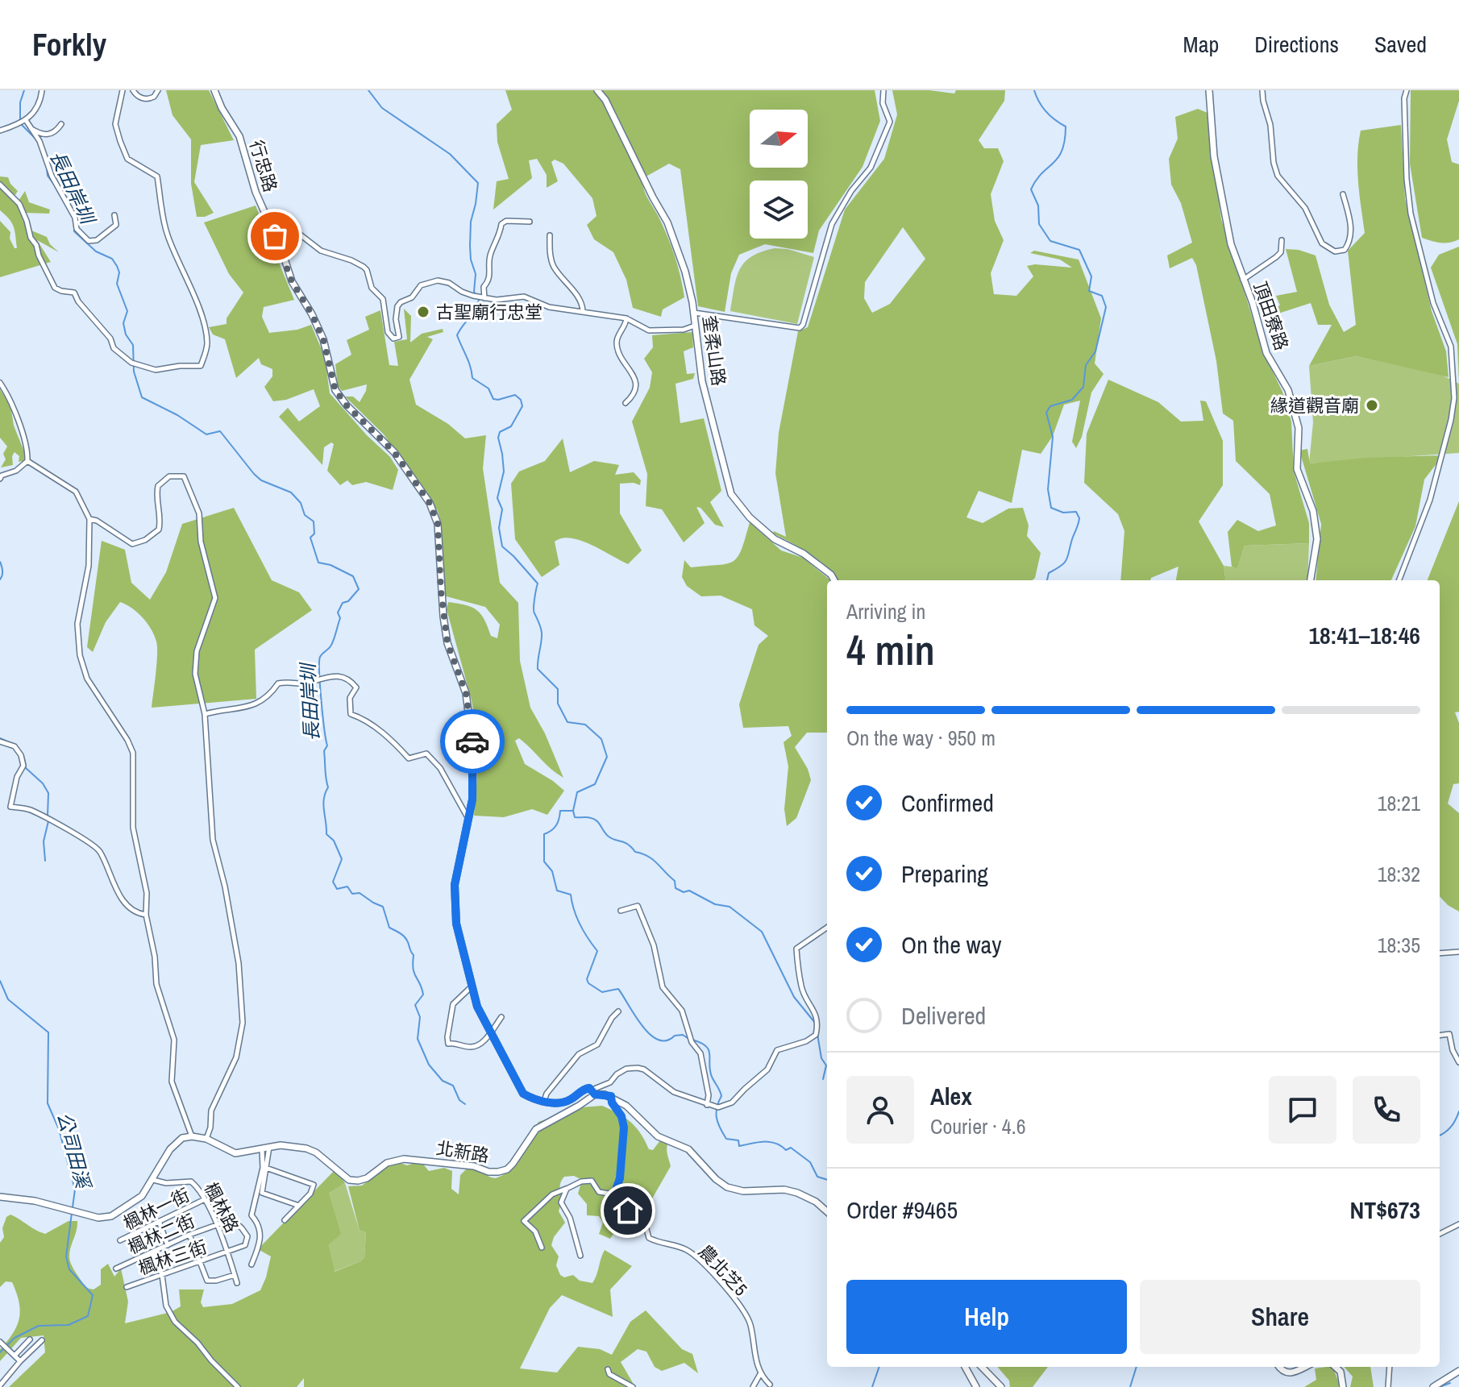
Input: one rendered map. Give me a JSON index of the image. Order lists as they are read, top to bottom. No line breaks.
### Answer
{"streets":{"street":["行忠路","頂田寮路","奎柔山路","北新路","楓林路","楓林一街","楓林二街","楓林三街","農北芝5"]},"crossings":[["楓林路","楓林一街"],["楓林路","楓林二街"],["楓林路","楓林三街"]],"water":["長田岸圳","公司田溪"],"places":["古聖廟行忠堂","緣道觀音廟"],"north":"right","page":{"header":"Forkly","nav":["Map","Directions","Saved"],"heading":["4 min","Arriving in","18:41–18:46"],"panel":["Alex","Courier · 4.6","Order #9465","NT$673"],"bar":"On the way · 950 m","list":[["Confirmed","18:21"],["Preparing","18:32"],["On the way","18:35"],"Delivered"],"buttons":["Help","Share"]}}
